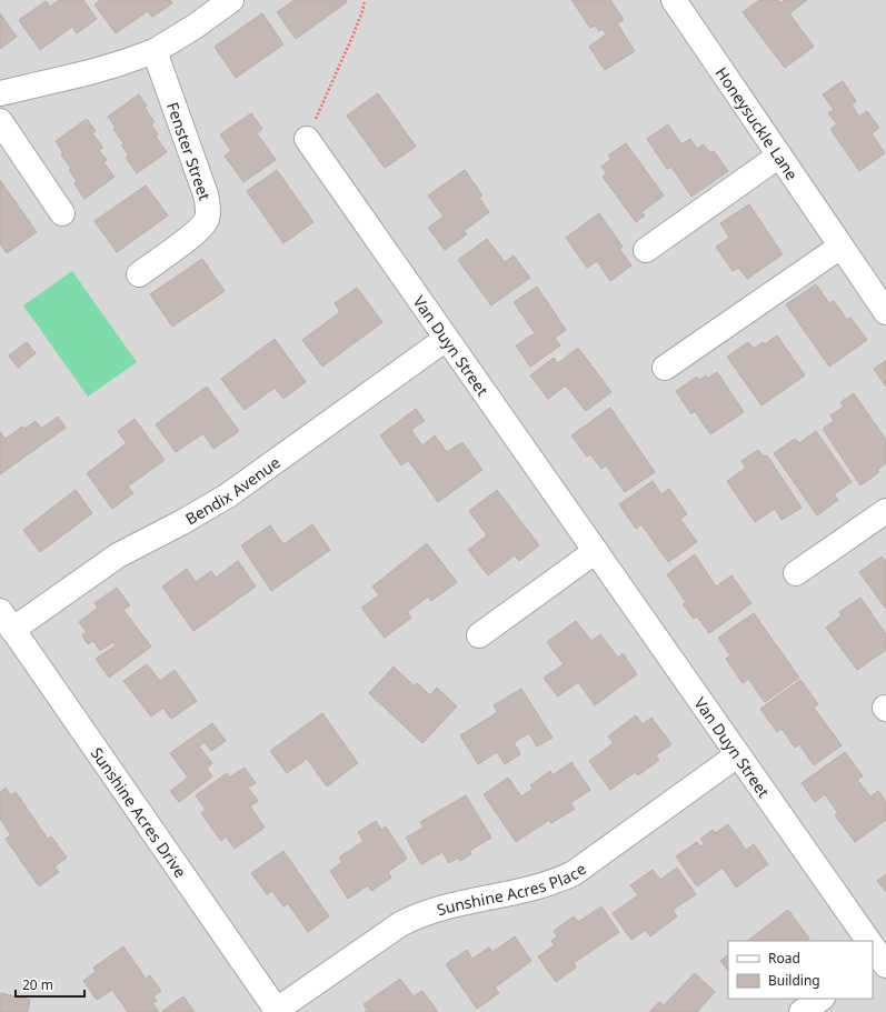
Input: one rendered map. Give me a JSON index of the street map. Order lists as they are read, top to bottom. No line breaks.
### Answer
{"streets":{"street":["Honeysuckle Lane","Fenster Street","Van Duyn Street","Bendix Avenue","Sunshine Acres Drive","Sunshine Acres Place"]},"crossings":[["Van Duyn Street","Bendix Avenue"],["Van Duyn Street","Sunshine Acres Place"],["Bendix Avenue","Sunshine Acres Drive"],["Sunshine Acres Drive","Sunshine Acres Place"]],"legend":["Road","Building"],"scale_bar":"20 m"}
